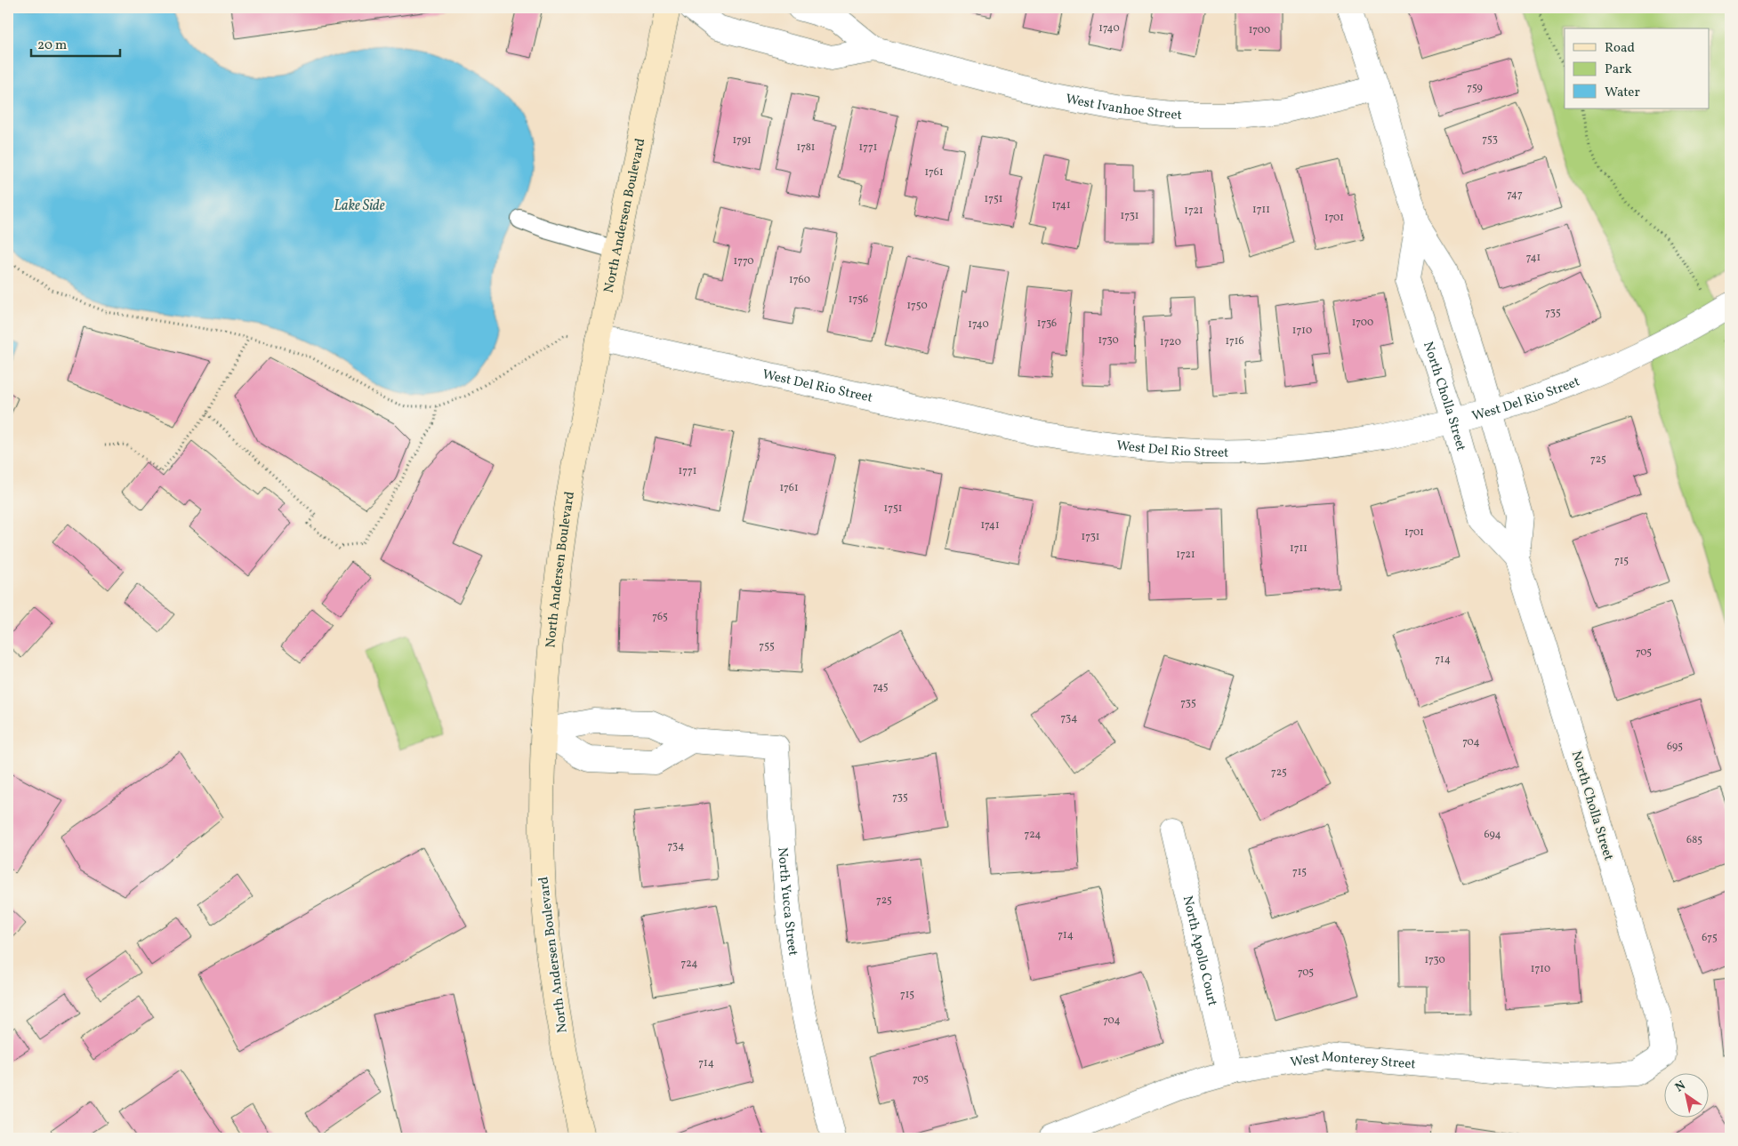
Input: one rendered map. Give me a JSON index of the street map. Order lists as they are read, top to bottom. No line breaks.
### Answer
{"streets":{"street":["West Ivanhoe Street","North Andersen Boulevard","West Del Rio Street","North Cholla Street","North Yucca Street","North Apollo Court","West Monterey Street"]},"crossings":[["West Ivanhoe Street","North Cholla Street"],["North Andersen Boulevard","West Del Rio Street"],["North Andersen Boulevard","North Yucca Street"],["West Del Rio Street","North Cholla Street"],["North Cholla Street","West Monterey Street"],["North Apollo Court","West Monterey Street"]],"water":["Lake Side"],"house_numbers":["1740","1700","759","753","1791","1781","1771","1761","747","1751","1741","1711","1721","1731","1701","741","1770","1760","1756","1750","735","1700","1736","1740","1710","1730","1716","1720","725","1771","1761","1751","1741","1701","1731","1711","1721","715","765","755","705","714","745","735","734","704","695","725","735","724","694","685","734","715","725","714","675","1730","724","1710","705","715","704","714","705"],"legend":["Road","Park","Water"],"scale_bar":"20 m","north":"top left"}
